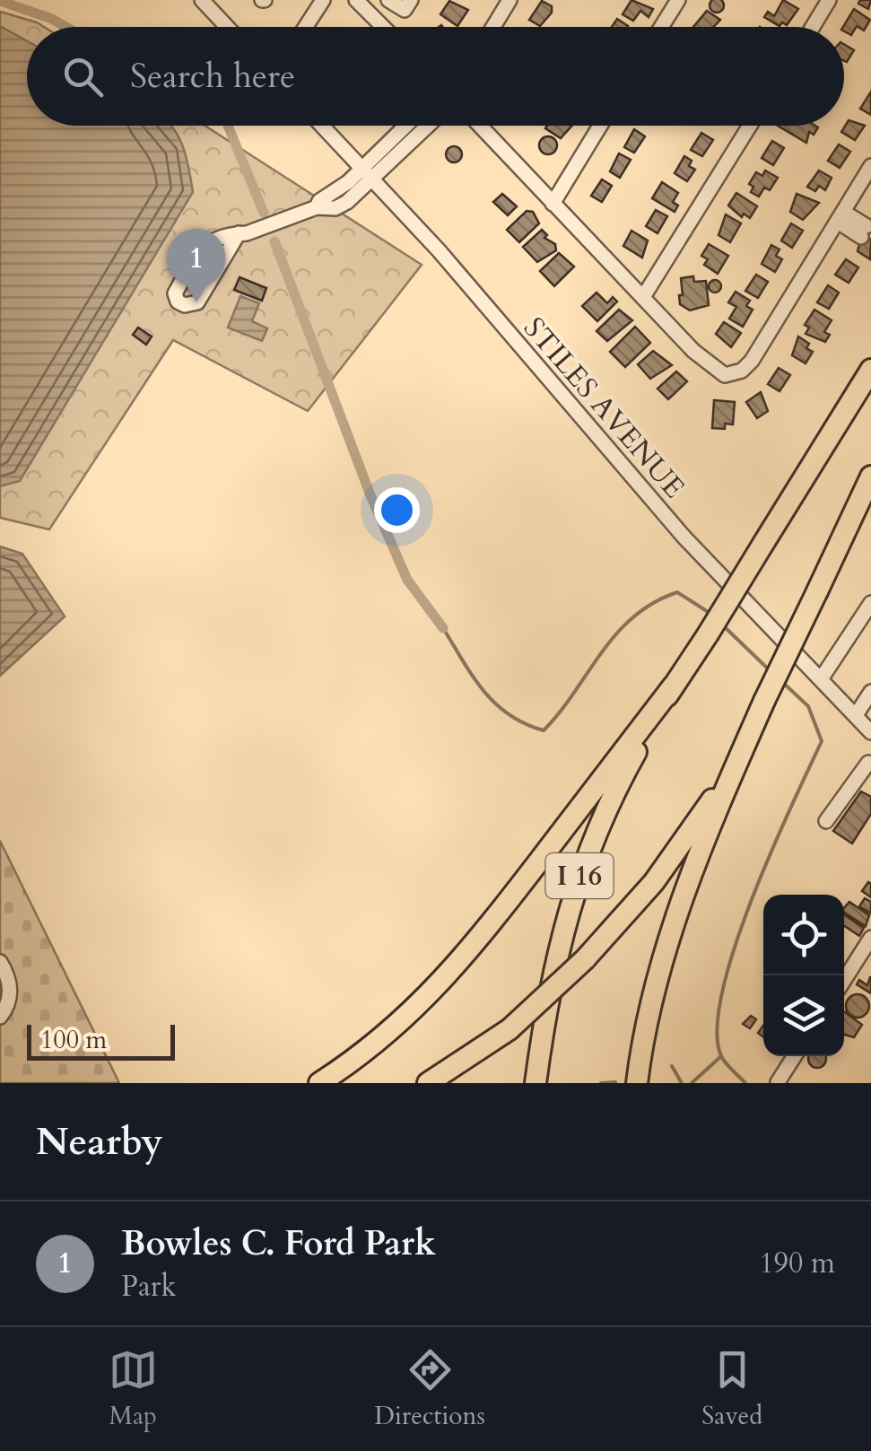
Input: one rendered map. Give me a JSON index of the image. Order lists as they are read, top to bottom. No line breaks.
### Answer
{"streets":{"highway":["I 16"],"street":["STILES AVENUE"]},"scale_bar":"100 m","page":{"search":"Search here","pins":"1","scale":"100 m","heading":"Nearby","list":[{"mark":"1","name":"Bowles C. Ford Park","note":"Park","value":"190 m"}],"nav":["Map","Directions","Saved"]}}
